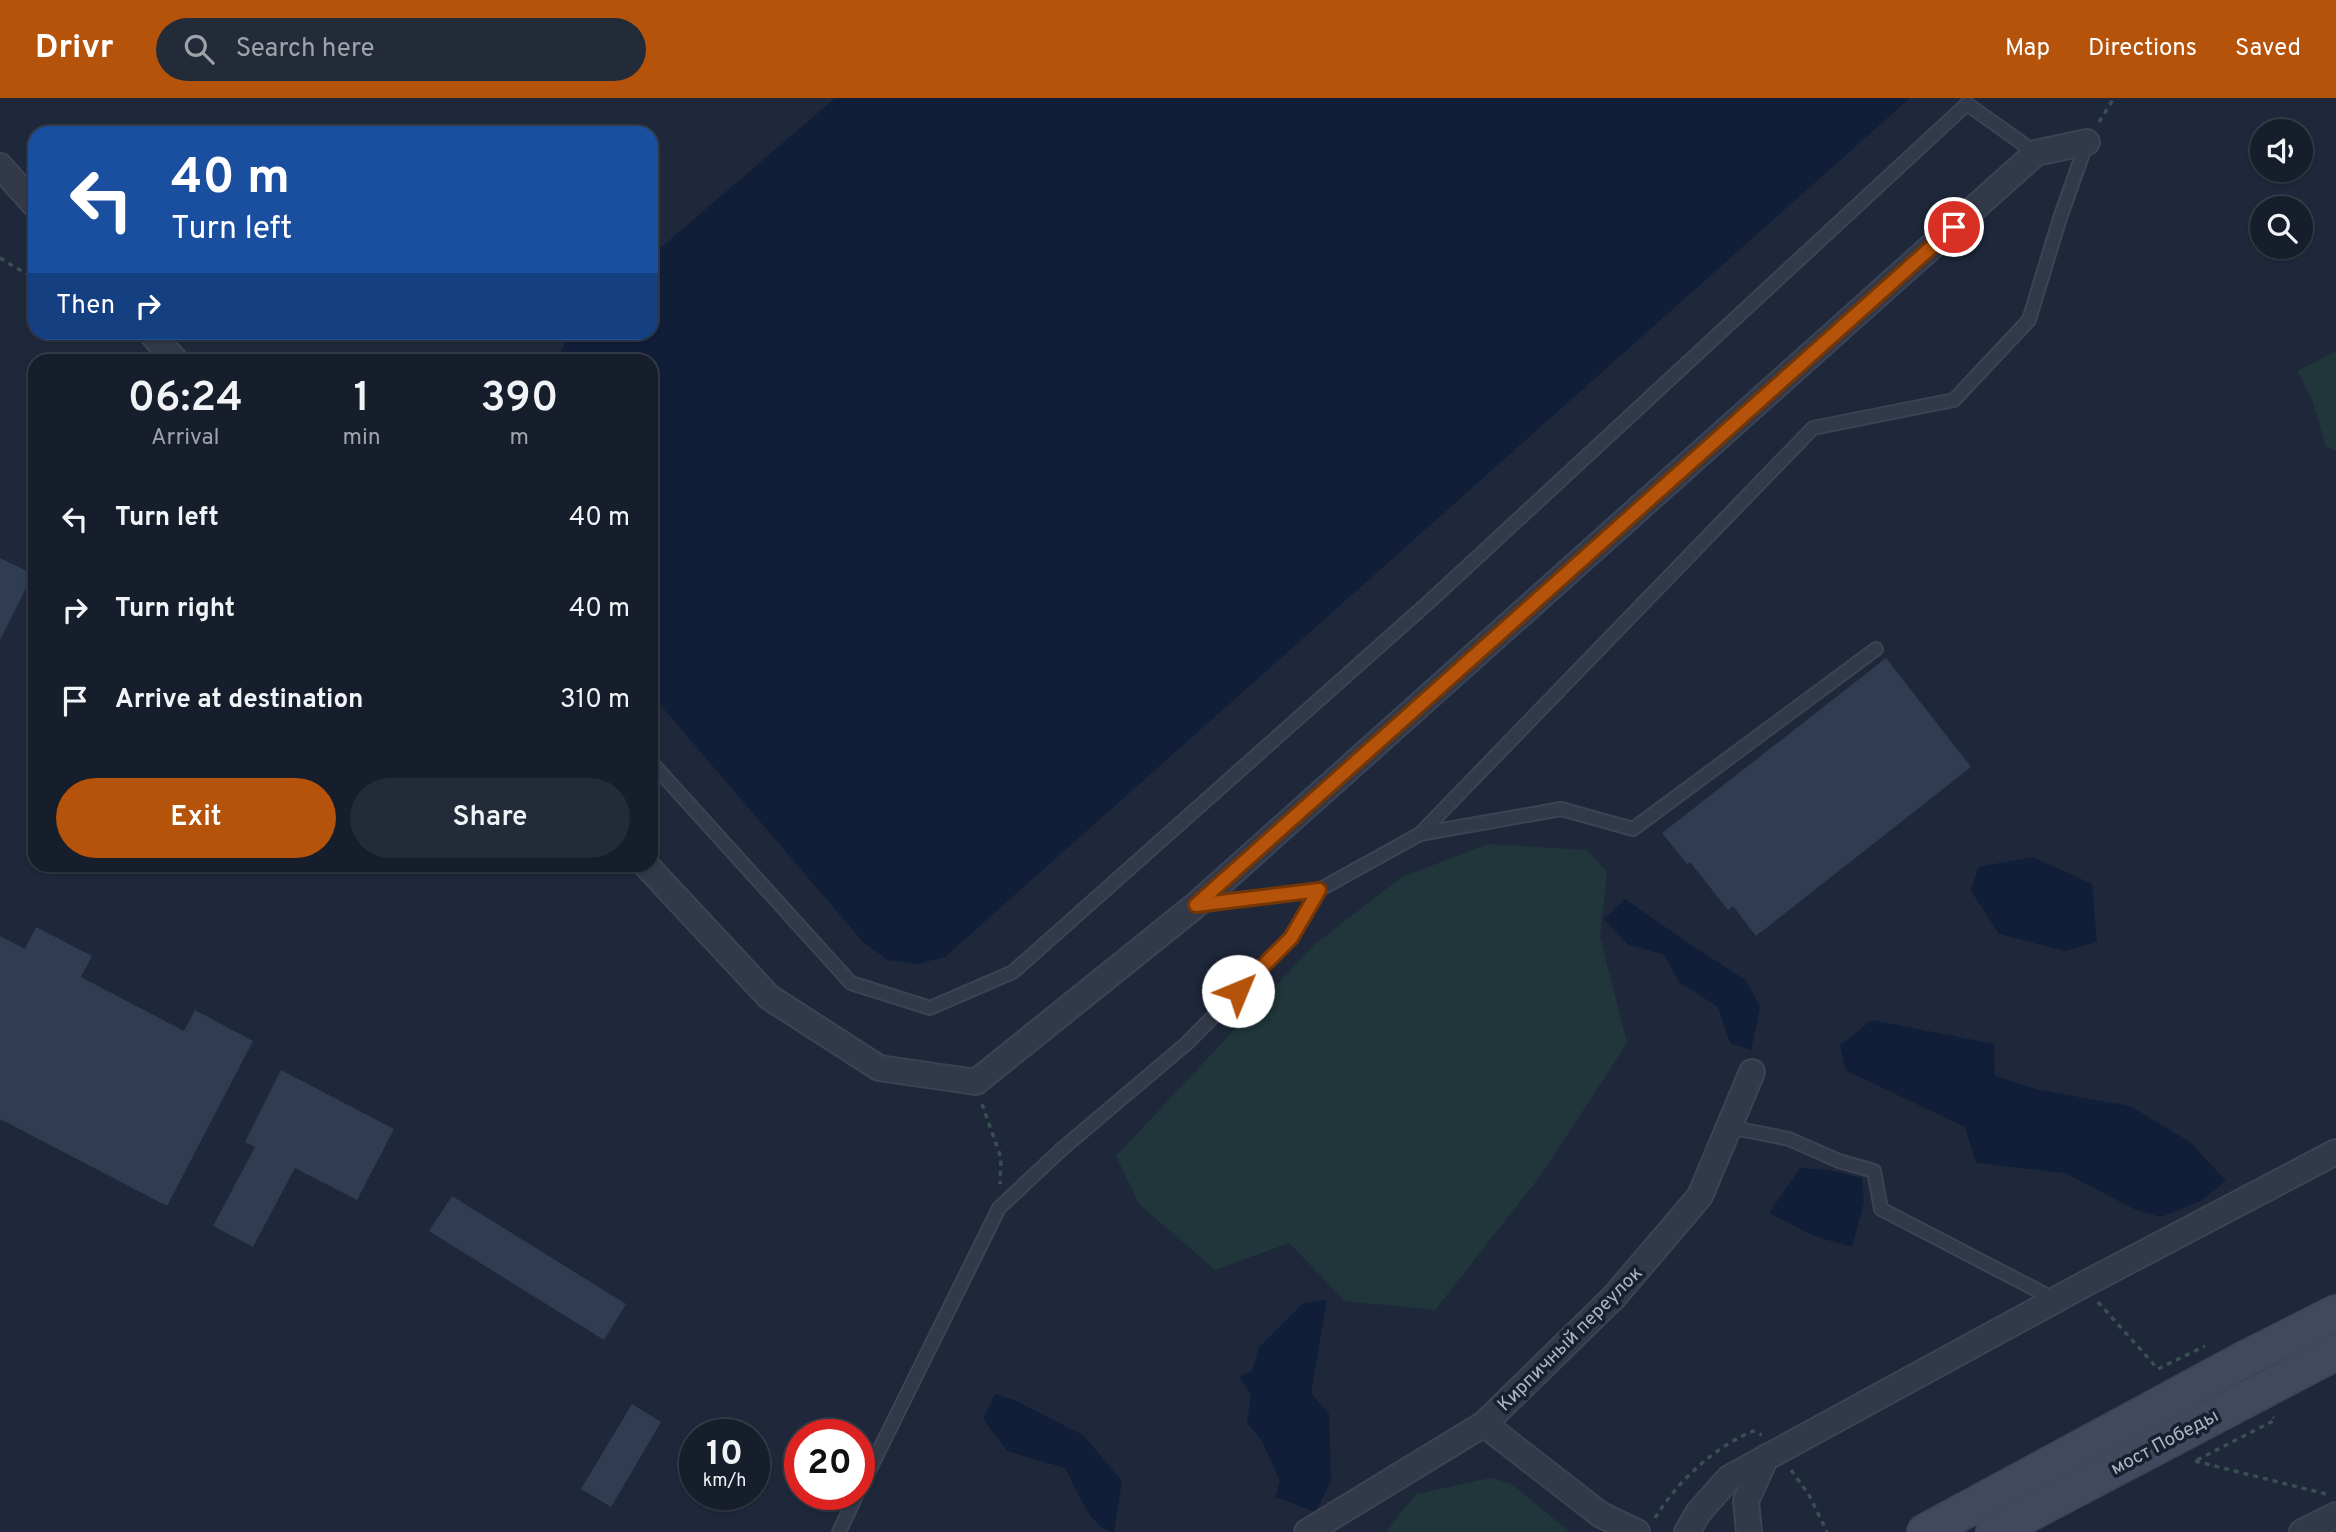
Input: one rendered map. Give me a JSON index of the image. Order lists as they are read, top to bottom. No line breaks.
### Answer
{"streets":{"main road":["мост Победы"],"street":["Кирпичный переулок"]},"page":{"header":"Drivr","search":"Search here","nav":["Map","Directions","Saved"],"turn":["40 m","Turn left"],"then":"Then","eta":["06:24","Arrival","1","min","390","m"],"list":[{"name":"Turn left","value":"40 m"},{"name":"Turn right","value":"40 m"},{"name":"Arrive at destination","value":"310 m"}],"buttons":["Exit","Share"],"speed":"10 km/h","limit":"20"}}
